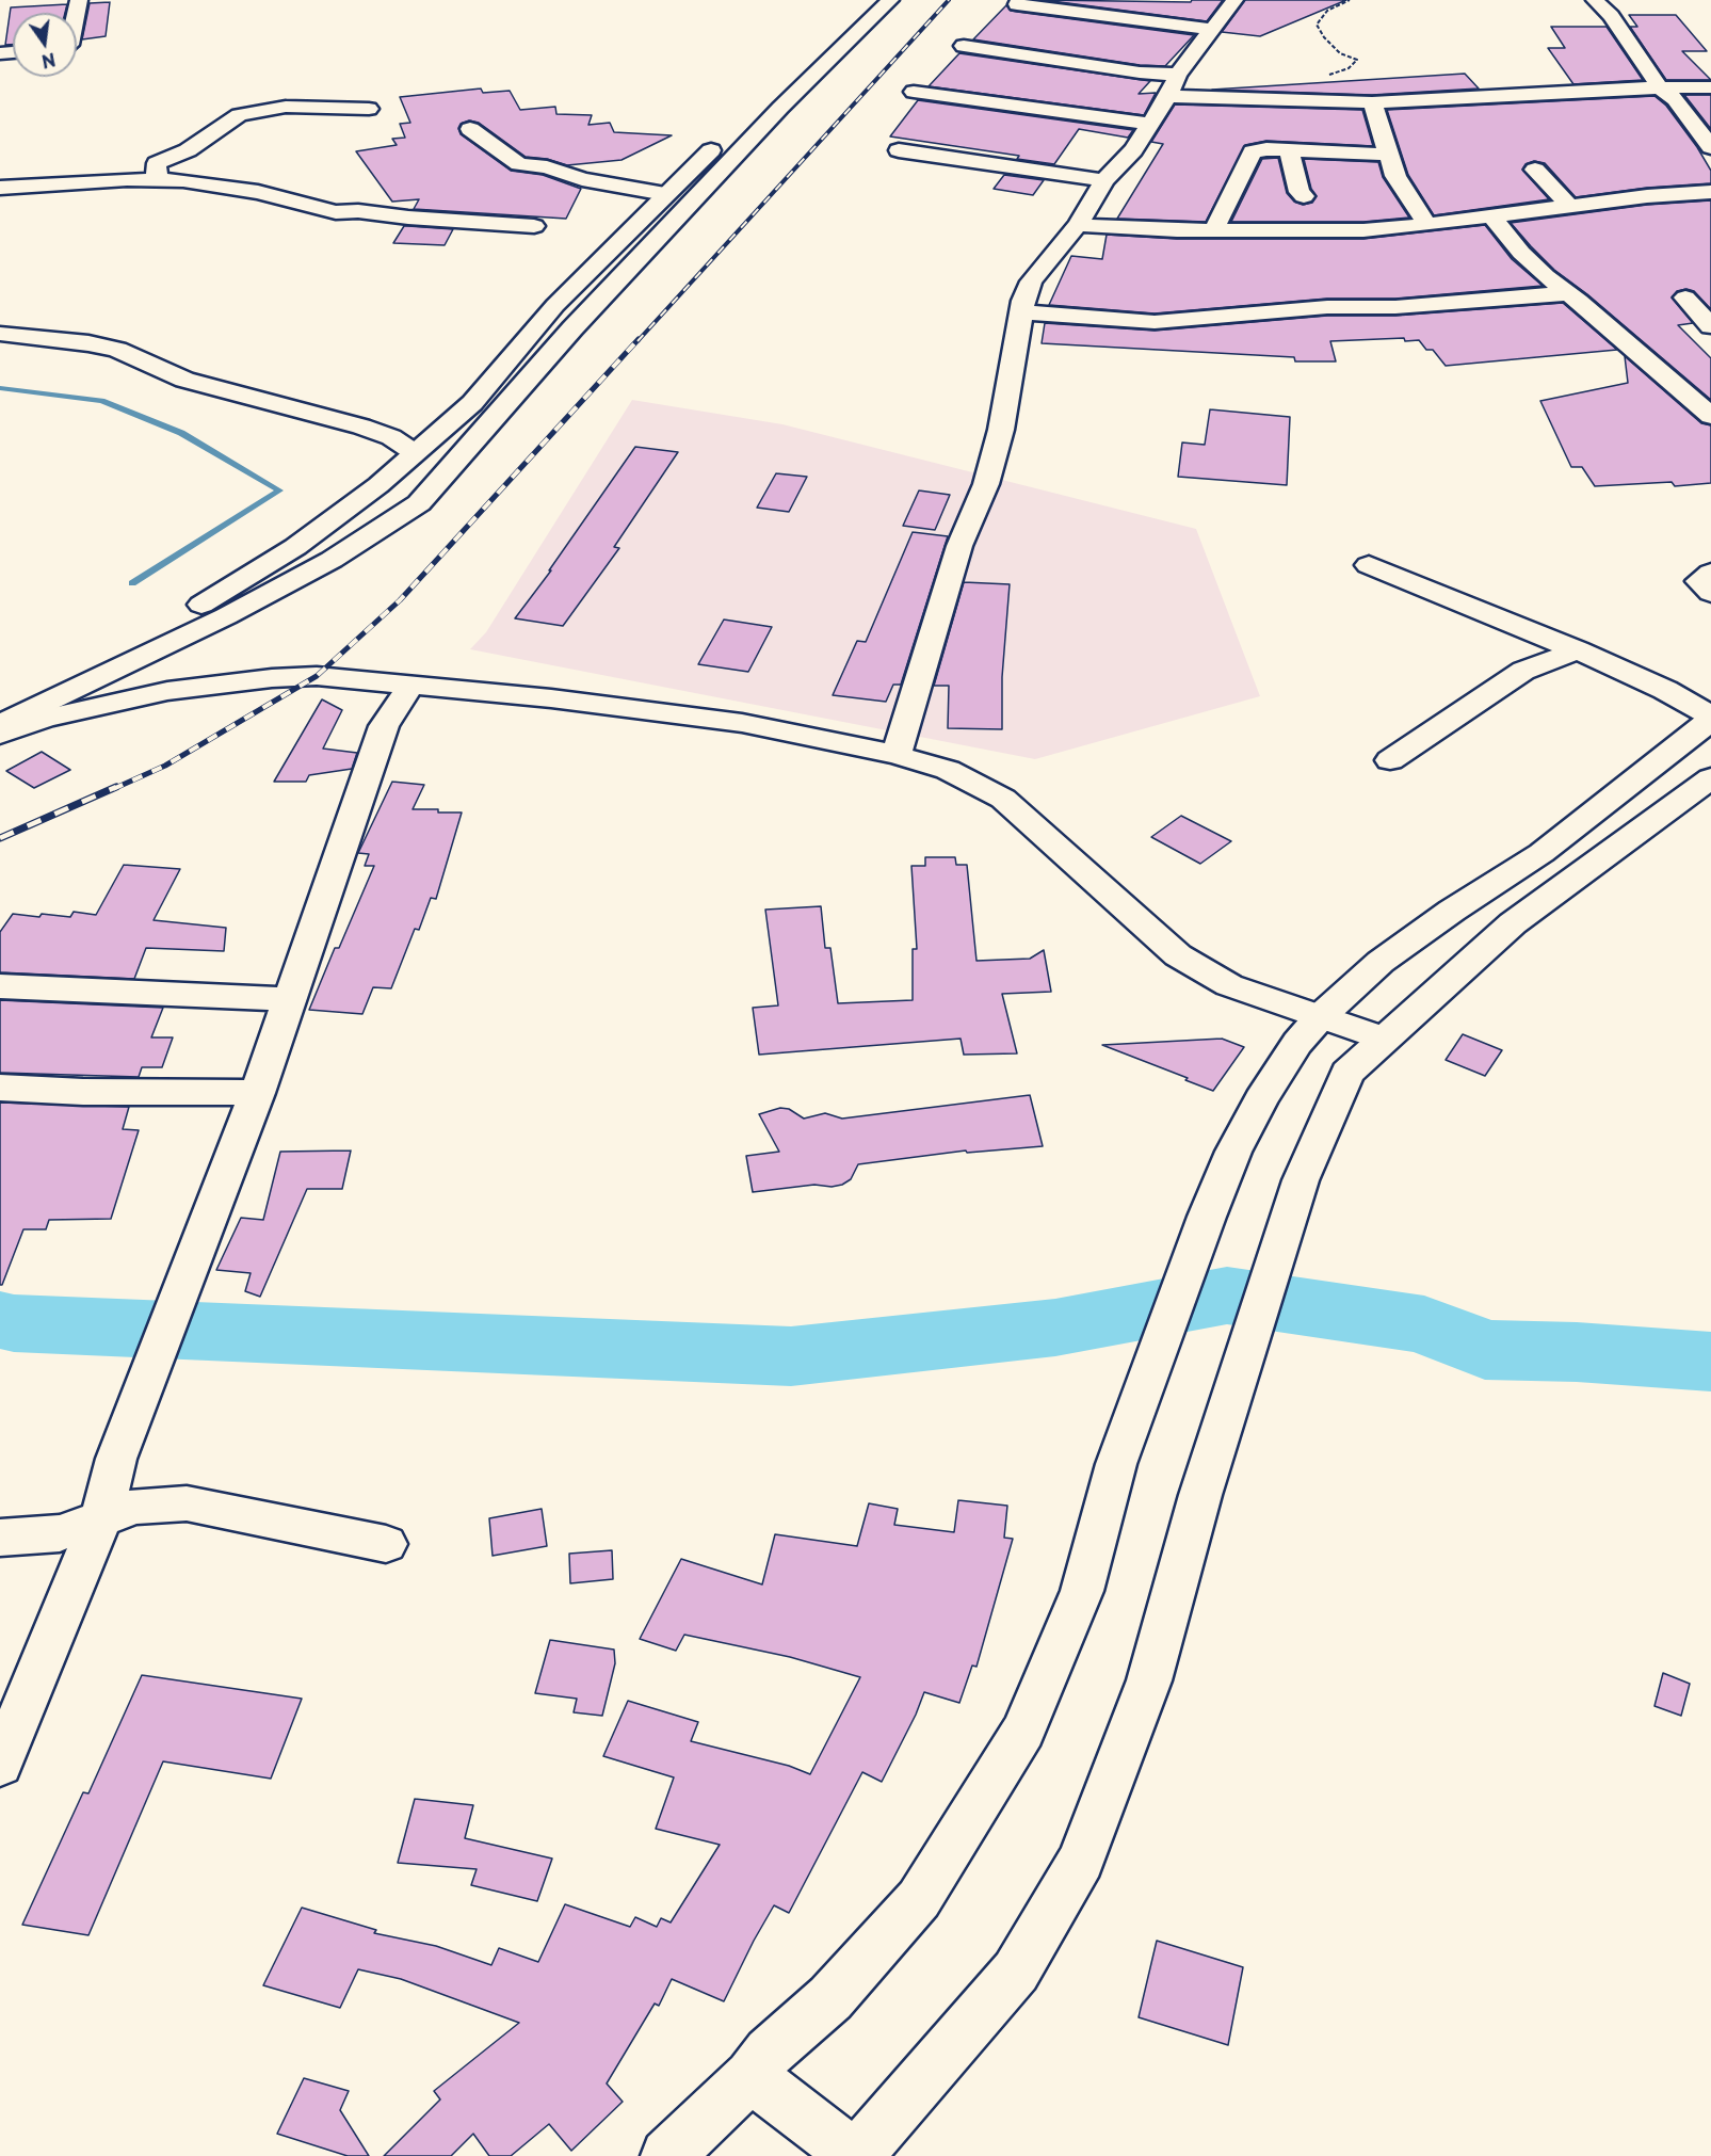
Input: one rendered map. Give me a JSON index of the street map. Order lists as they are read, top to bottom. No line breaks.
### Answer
{"north":"bottom"}
